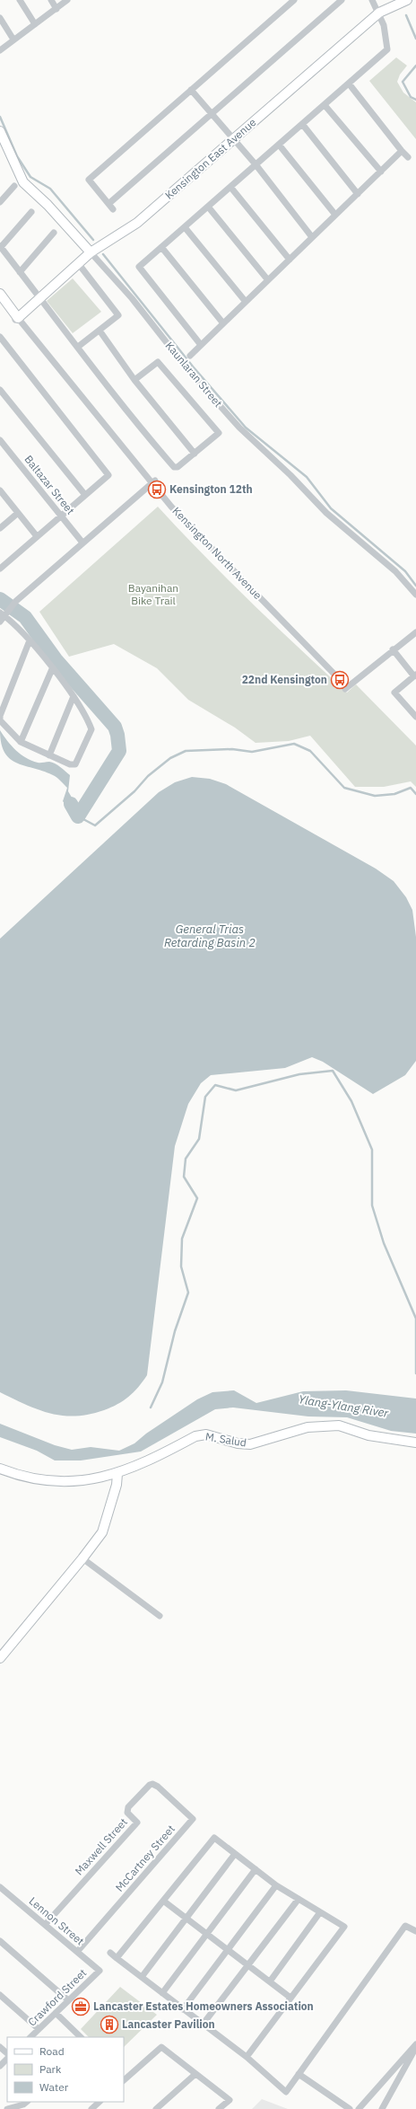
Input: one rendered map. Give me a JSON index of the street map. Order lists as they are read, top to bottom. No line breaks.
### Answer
{"streets":{"street":["Kensington East Avenue","Kaunlaran Street","Baltazar Street","Kensington North Avenue","M. Salud","Maxwell Street","McCartney Street","Lennon Street","Crawford Street"]},"crossings":[["Kensington East Avenue","Kaunlaran Street"],["Kensington East Avenue","Kensington North Avenue"],["Maxwell Street","McCartney Street"],["Maxwell Street","Lennon Street"],["McCartney Street","Lennon Street"],["Lennon Street","Crawford Street"]],"water":["General Trias Retarding Basin 2","Ylang-Ylang River"],"parks":["Bayanihan Bike Trail"],"places":{"bus stop":["Kensington 12th","22nd Kensington"],"office":["Lancaster Estates Homeowners Association"],"building":["Lancaster Pavilion"]},"legend":["Road","Park","Water"]}
